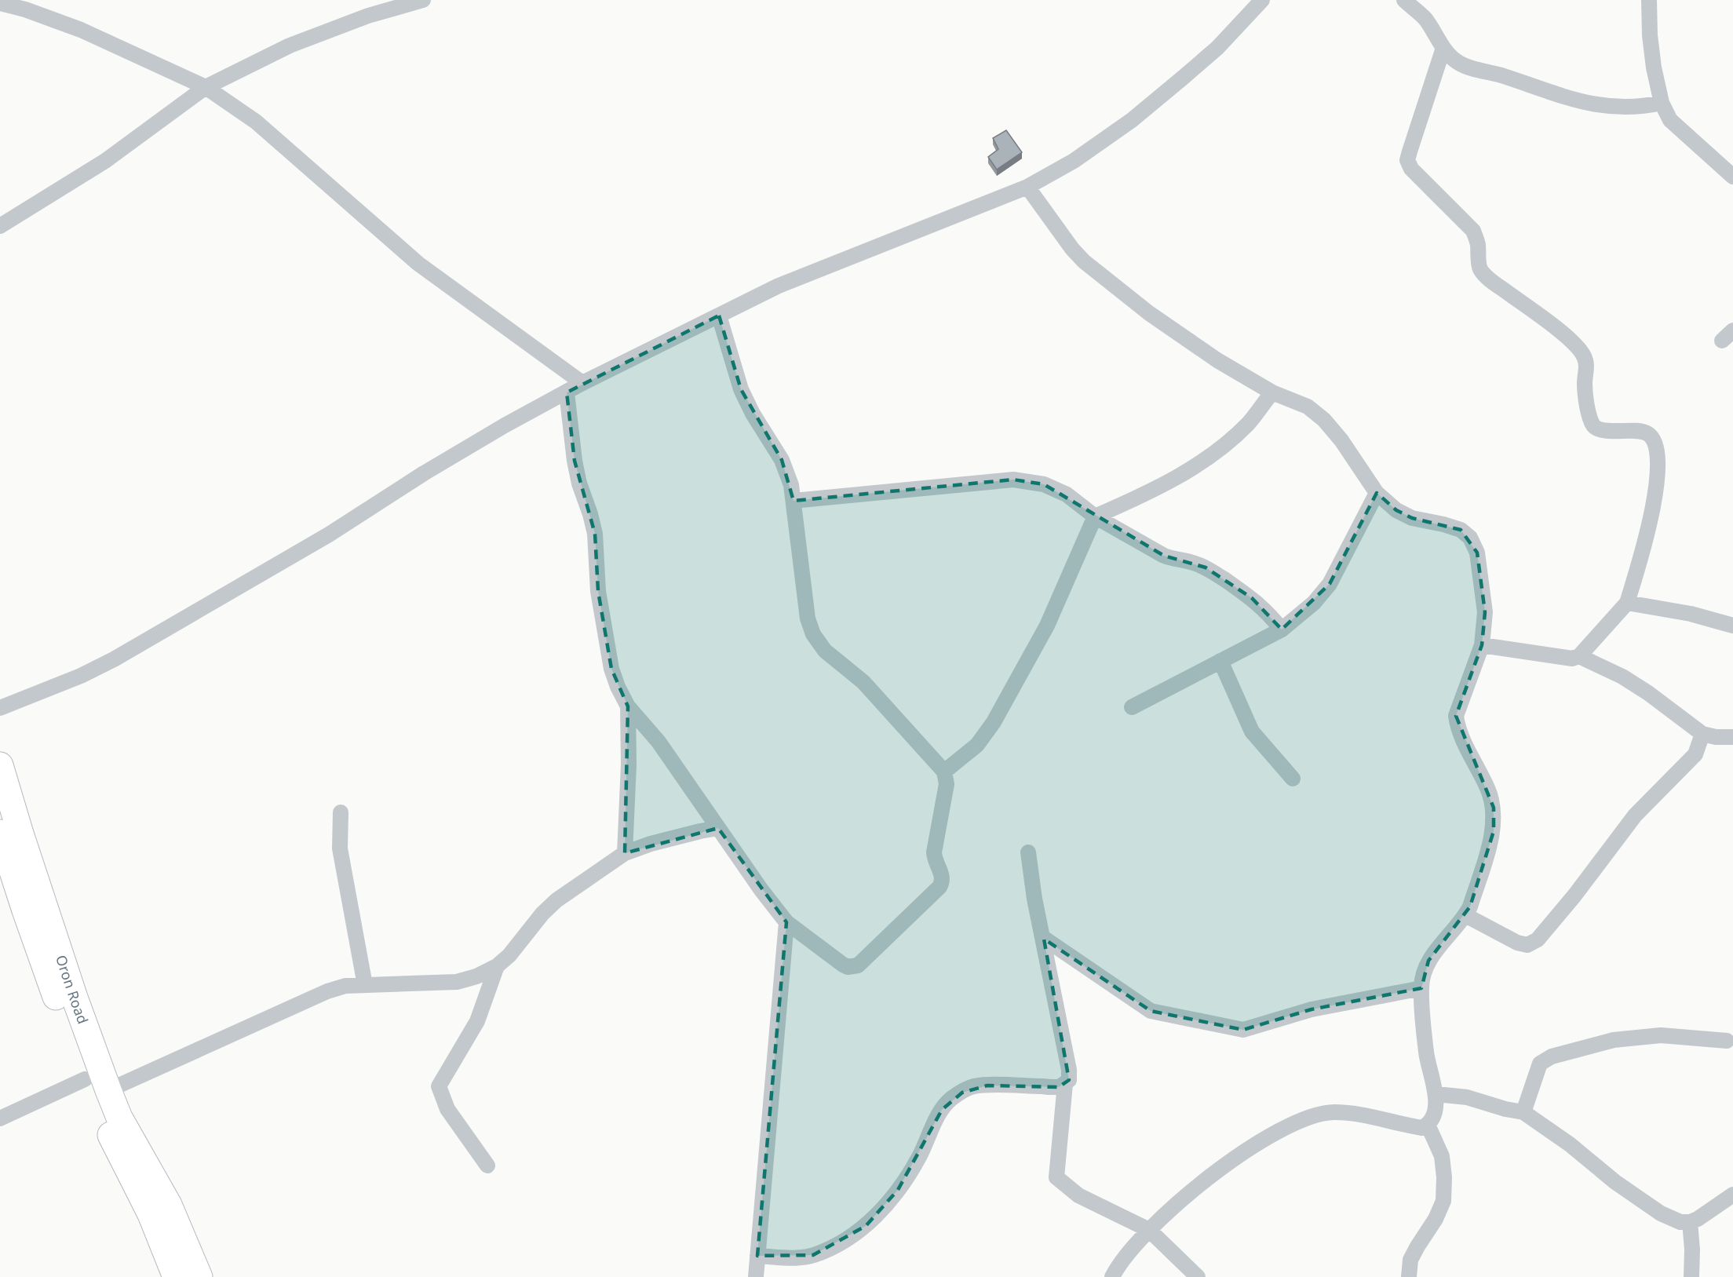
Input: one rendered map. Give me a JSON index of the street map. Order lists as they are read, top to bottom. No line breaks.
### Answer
{"streets":{"highway":["Oron Road"]}}
